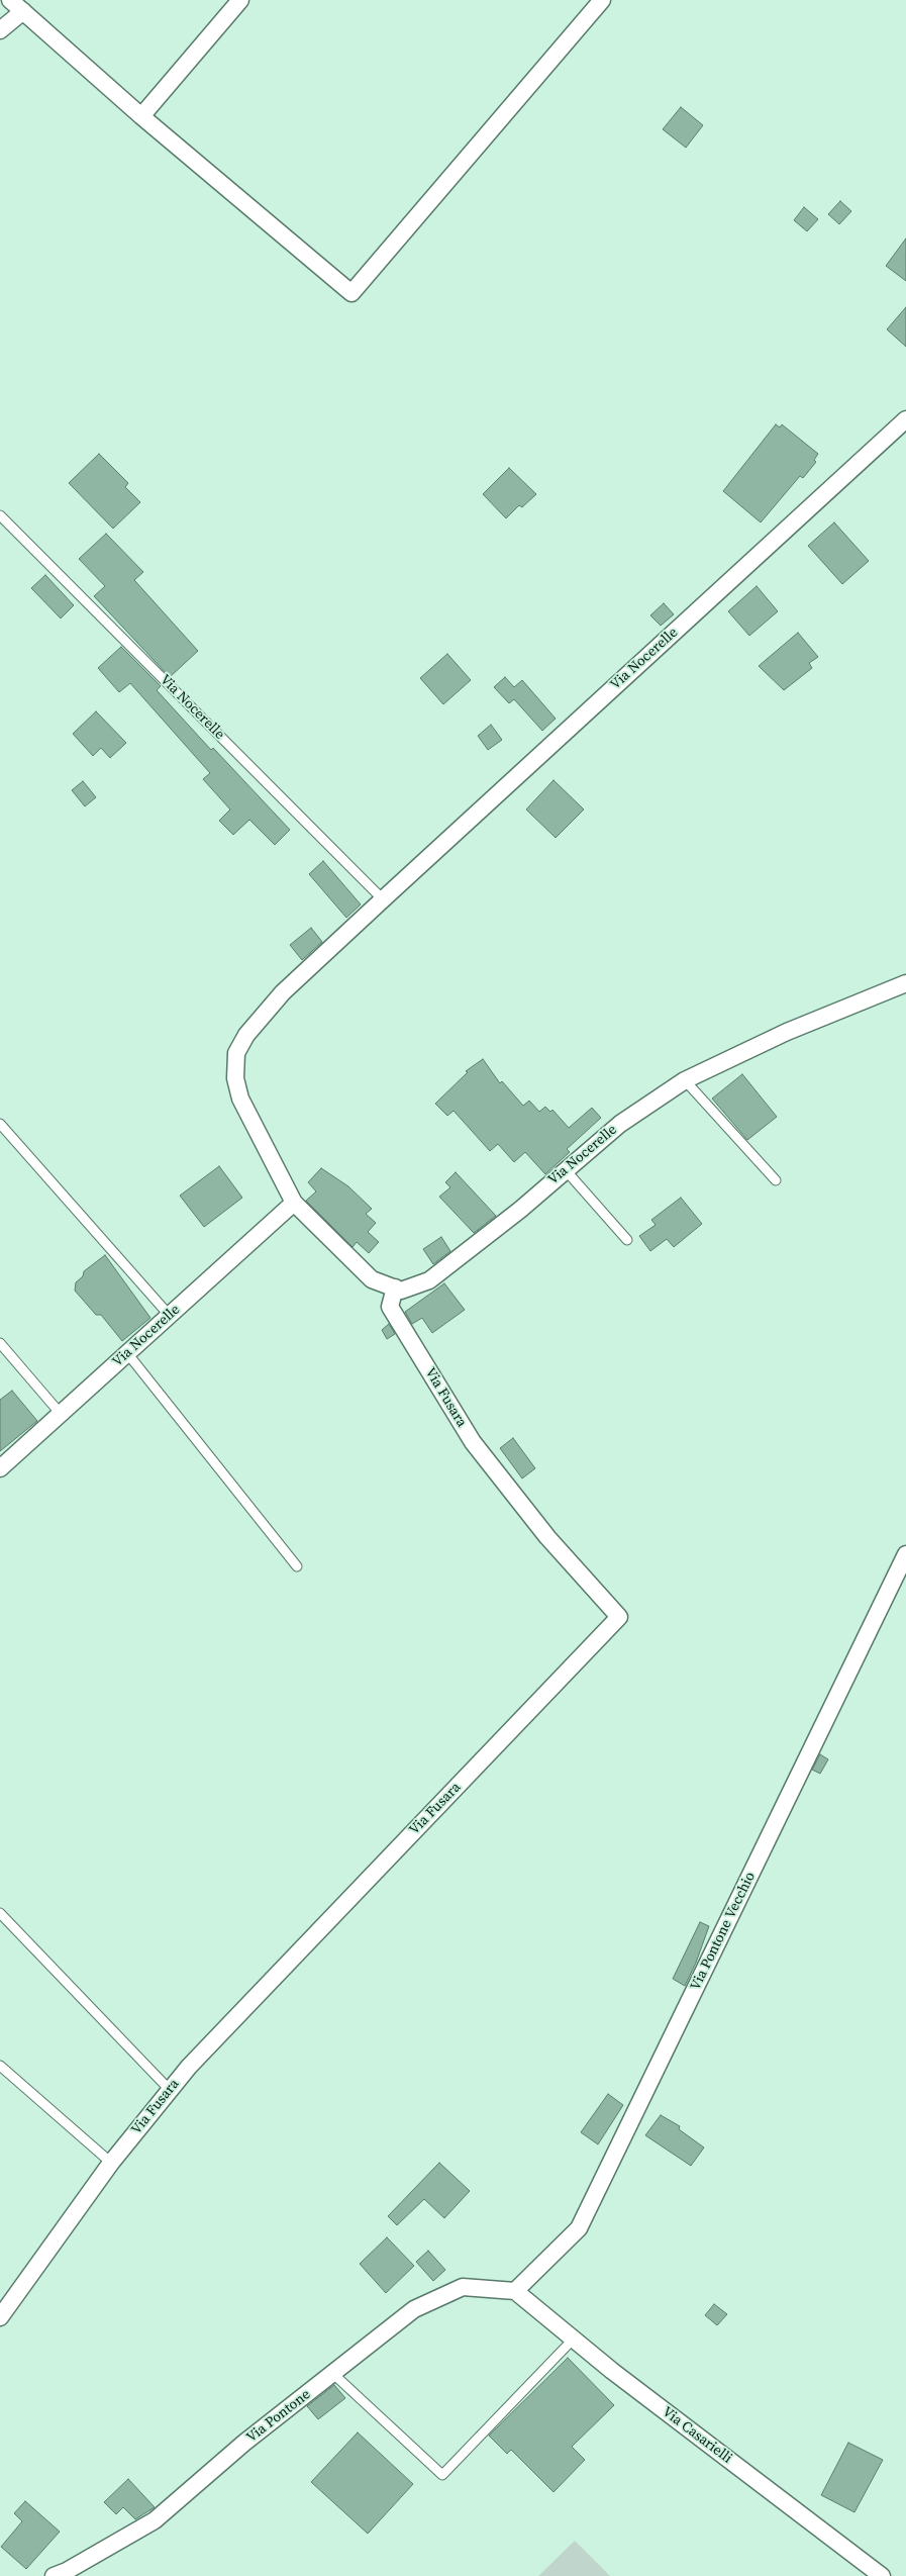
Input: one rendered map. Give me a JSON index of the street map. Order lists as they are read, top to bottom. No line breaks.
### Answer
{"streets":{"street":["Via Nocerelle","Via Fusara","Via Pontone Vecchio","Via Pontone","Via Casarielli"]},"crossings":[["Via Nocerelle","Via Fusara"],["Via Pontone Vecchio","Via Pontone"],["Via Pontone Vecchio","Via Casarielli"],["Via Pontone","Via Casarielli"]]}
